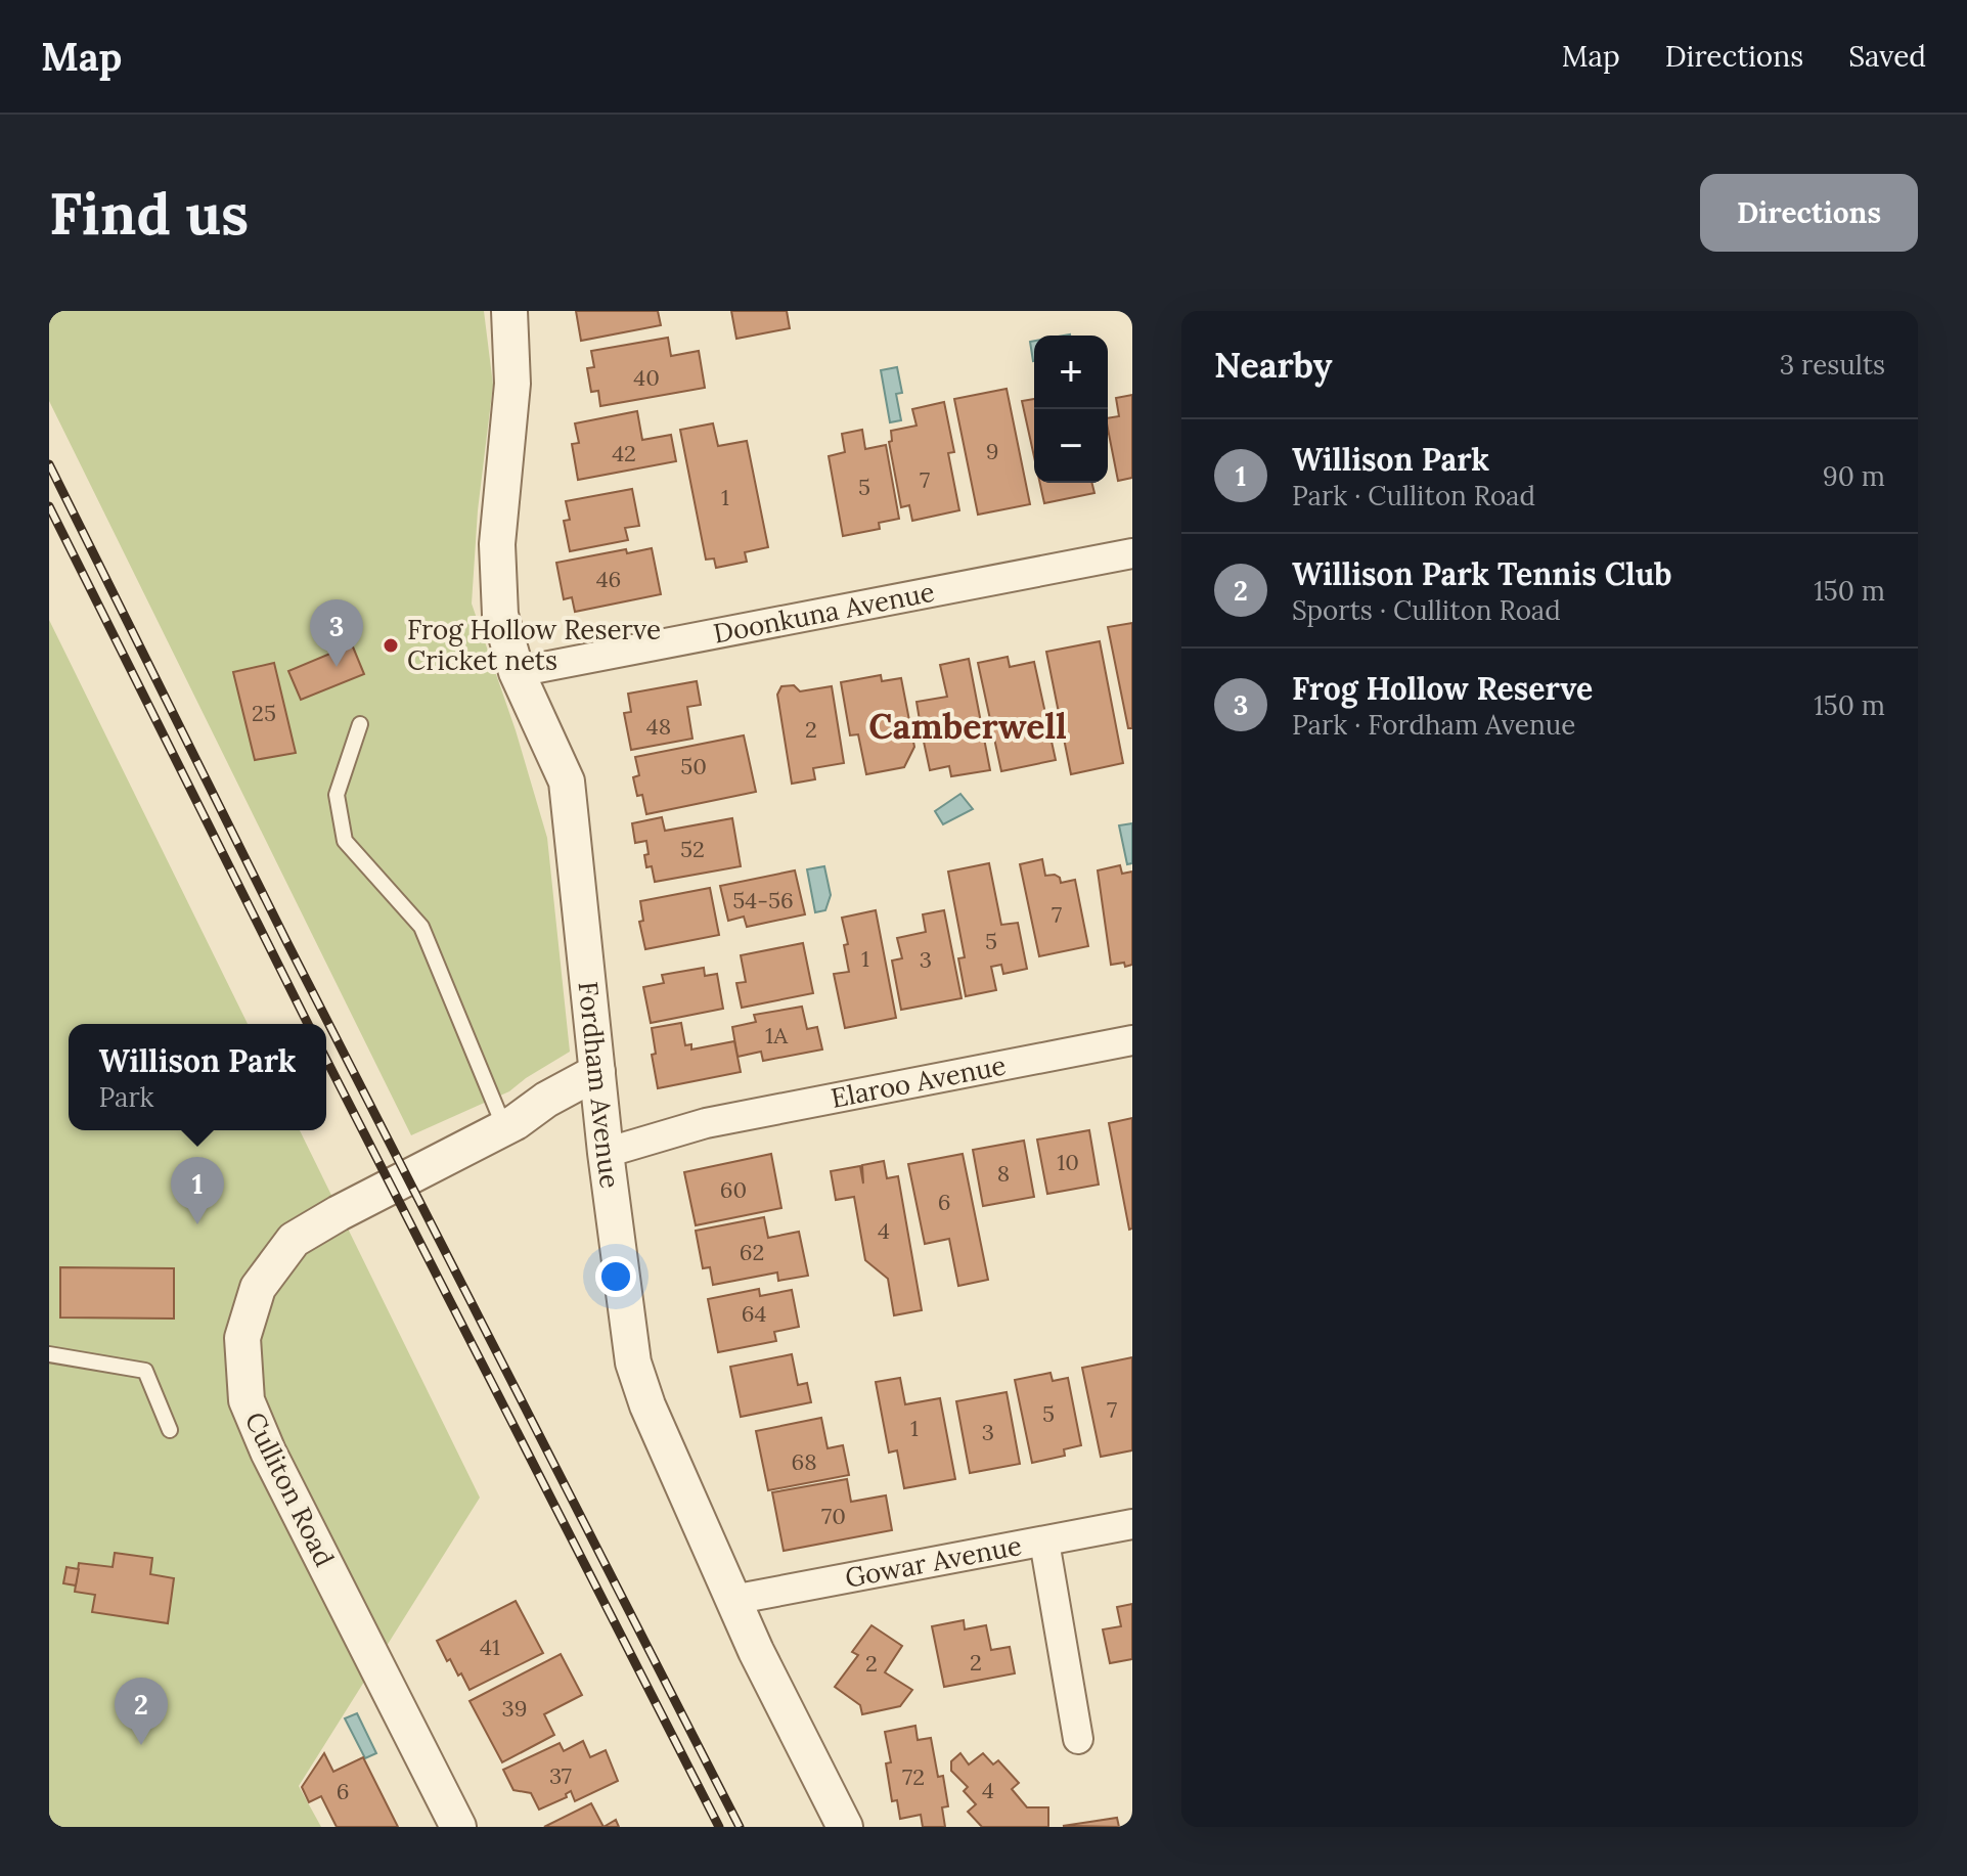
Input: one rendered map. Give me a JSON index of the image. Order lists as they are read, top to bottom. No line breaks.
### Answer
{"streets":{"street":["Doonkuna Avenue","Elaroo Avenue","Fordham Avenue","Culliton Road","Gowar Avenue"]},"crossings":[["Doonkuna Avenue","Fordham Avenue"],["Elaroo Avenue","Fordham Avenue"],["Elaroo Avenue","Culliton Road"],["Fordham Avenue","Culliton Road"],["Fordham Avenue","Gowar Avenue"]],"districts":["Camberwell"],"places":["Frog Hollow Reserve Cricket nets"],"house_numbers":["40","9","42","7","5","1","46","25","48","2","50","52","54-56","7","5","1","3","1A","10","8","60","6","4","62","64","7","5","1","3","68","70","41","2","2","39","37","72","4","6"],"page":{"header":"Map","nav":["Map","Directions","Saved"],"buttons":"Directions","title":"Find us","heading":["Nearby","3 results"],"map_buttons":["+","−"],"list":[{"mark":"1","name":"Willison Park","note":"Park · Culliton Road","value":"90 m"},{"mark":"2","name":"Willison Park Tennis Club","note":"Sports · Culliton Road","value":"150 m"},{"mark":"3","name":"Frog Hollow Reserve","note":"Park · Fordham Avenue","value":"150 m"}],"pins":["3","1","2"],"popup":["Willison Park","Park"]}}
